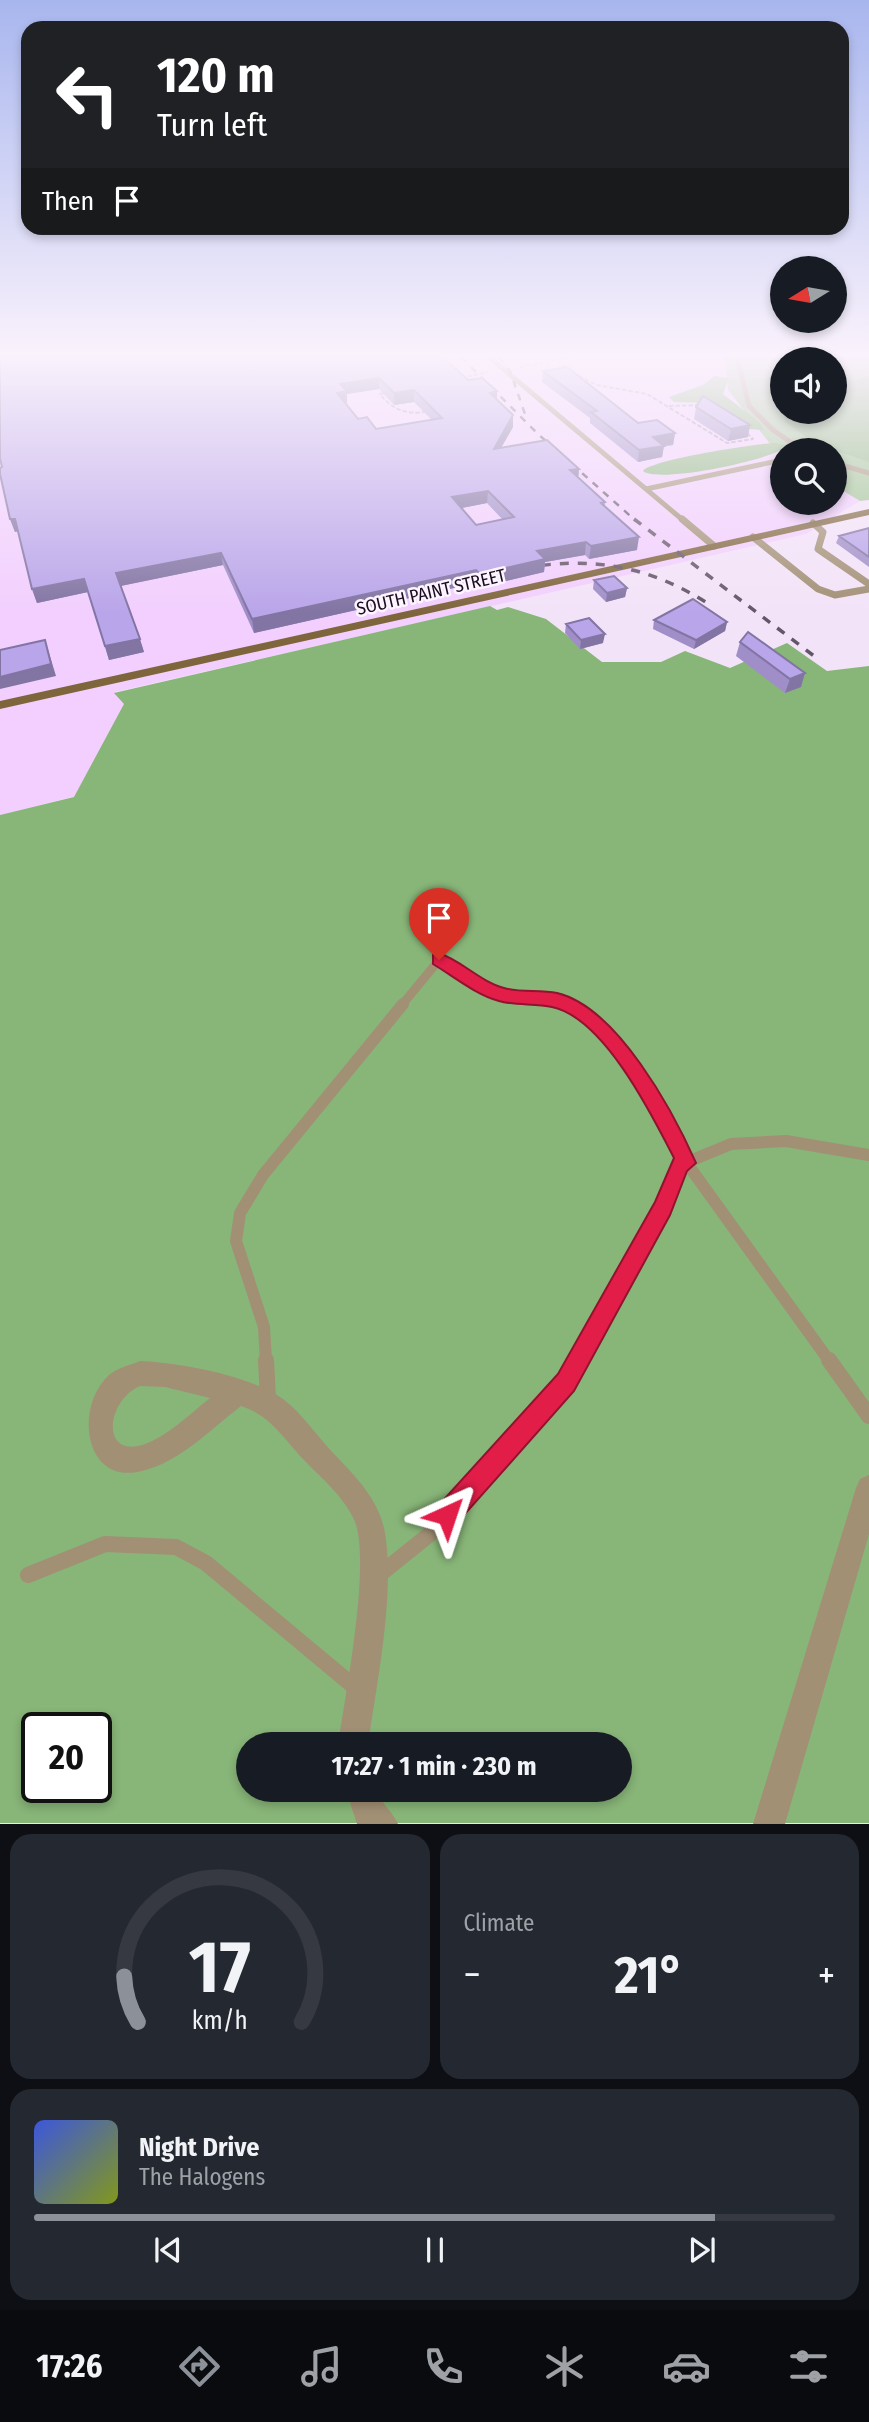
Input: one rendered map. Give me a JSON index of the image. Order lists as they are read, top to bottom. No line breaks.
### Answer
{"streets":{"main road":["SOUTH PAINT STREET"]},"north":"left","page":{"turn":["120 m","Turn left"],"then":"Then","limit":"20","trip":"17:27 · 1 min · 230 m","tile":"Climate","heat":["−","21°","+"],"song":["Night Drive","The Halogens"],"tabs":"17:26","gauge":["17","km/h"]}}
